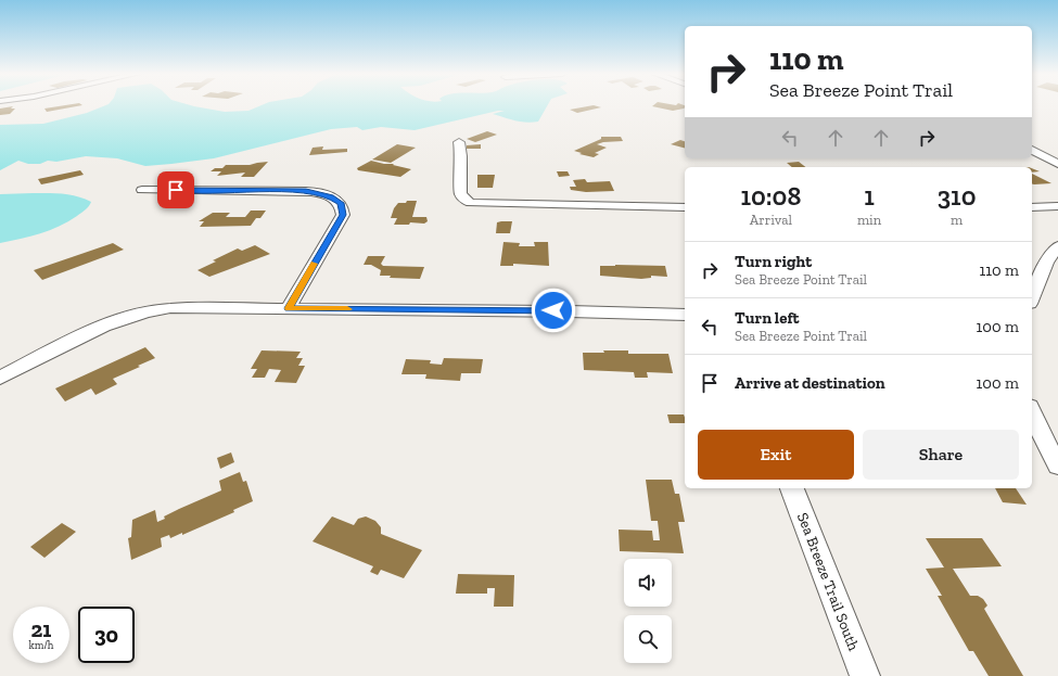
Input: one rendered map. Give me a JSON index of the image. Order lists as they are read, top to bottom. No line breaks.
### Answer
{"streets":{"street":["Sea Breeze Trail South"]},"page":{"turn":["110 m","Sea Breeze Point Trail"],"eta":["10:08","Arrival","1","min","310","m"],"list":[{"name":"Turn right","note":"Sea Breeze Point Trail","value":"110 m"},{"name":"Turn left","note":"Sea Breeze Point Trail","value":"100 m"},{"name":"Arrive at destination","value":"100 m"}],"buttons":["Exit","Share"],"speed":"21 km/h","limit":"30"}}
